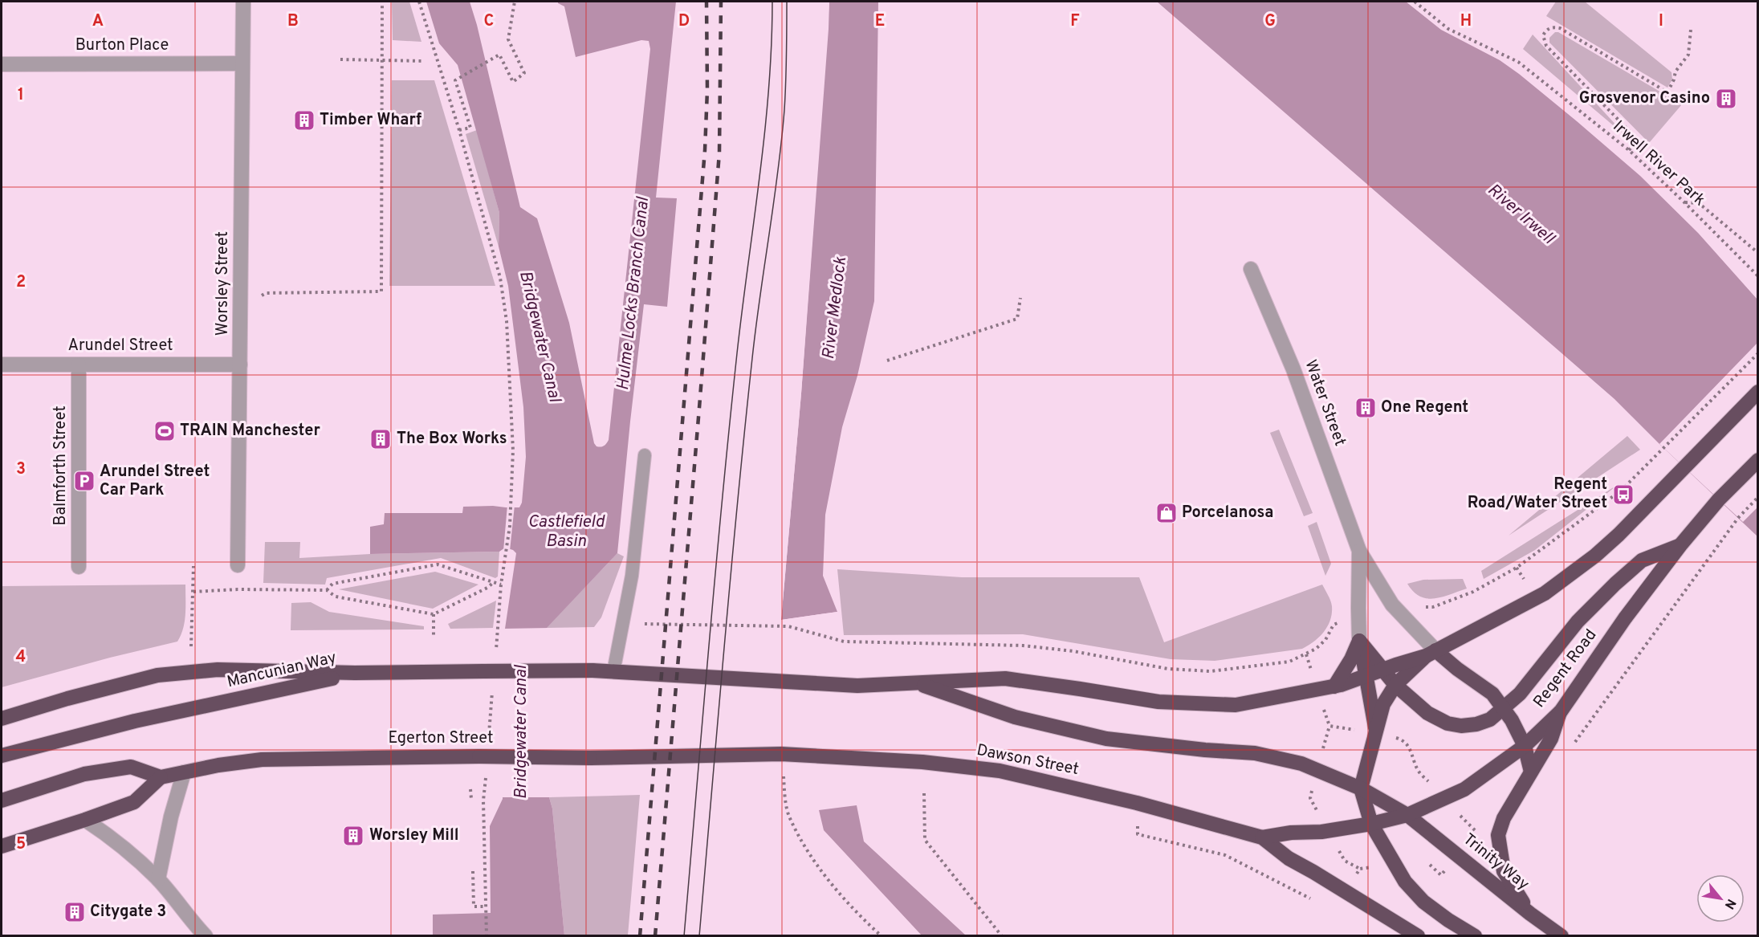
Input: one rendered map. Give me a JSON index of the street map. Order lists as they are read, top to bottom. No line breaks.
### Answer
{"streets":{"highway":["Regent Road","Mancunian Way","Egerton Street","Dawson Street","Trinity Way"],"street":["Burton Place","Worsley Street","Arundel Street","Water Street","Balmforth Street"],"path":["Irwell River Park"]},"crossings":[["Burton Place","Worsley Street"],["Worsley Street","Arundel Street"],["Arundel Street","Balmforth Street"],["Regent Road","Dawson Street"],["Regent Road","Trinity Way"],["Egerton Street","Dawson Street"]],"water":["River Irwell","Hulme Locks Branch Canal","River Medlock","Bridgewater Canal","Castlefield Basin"],"places":{"building":["Grosvenor Casino","Timber Wharf","One Regent","The Box Works","Worsley Mill","Citygate 3"],"sports":["TRAIN Manchester"],"parking":["Arundel Street Car Park"],"bus stop":["Regent Road/Water Street"],"shop":["Porcelanosa"]},"north":"bottom right","grid":{"columns":["A","B","C","D","E","F","G","H","I"],"rows":["1","2","3","4","5"]}}
